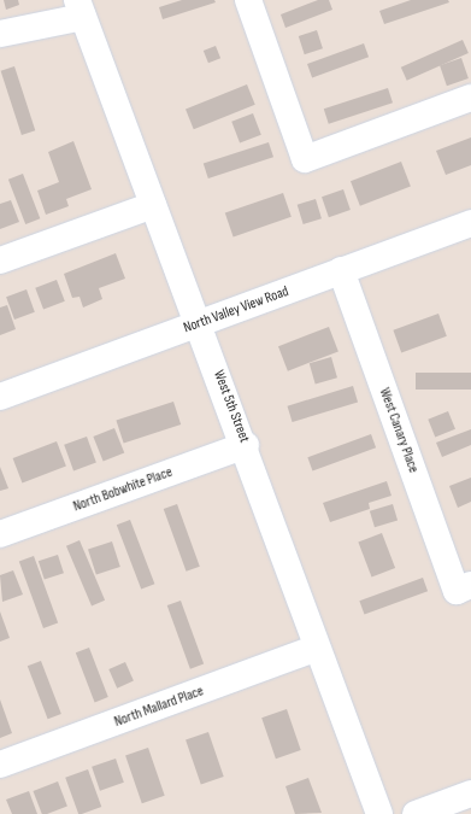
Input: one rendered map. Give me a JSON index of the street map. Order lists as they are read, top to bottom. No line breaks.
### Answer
{"streets":{"street":["North Valley View Road","West 5th Street","West Canary Place","North Bobwhite Place","North Mallard Place"]},"crossings":[["North Valley View Road","West 5th Street"],["North Valley View Road","West Canary Place"],["West 5th Street","North Bobwhite Place"],["West 5th Street","North Mallard Place"]]}
